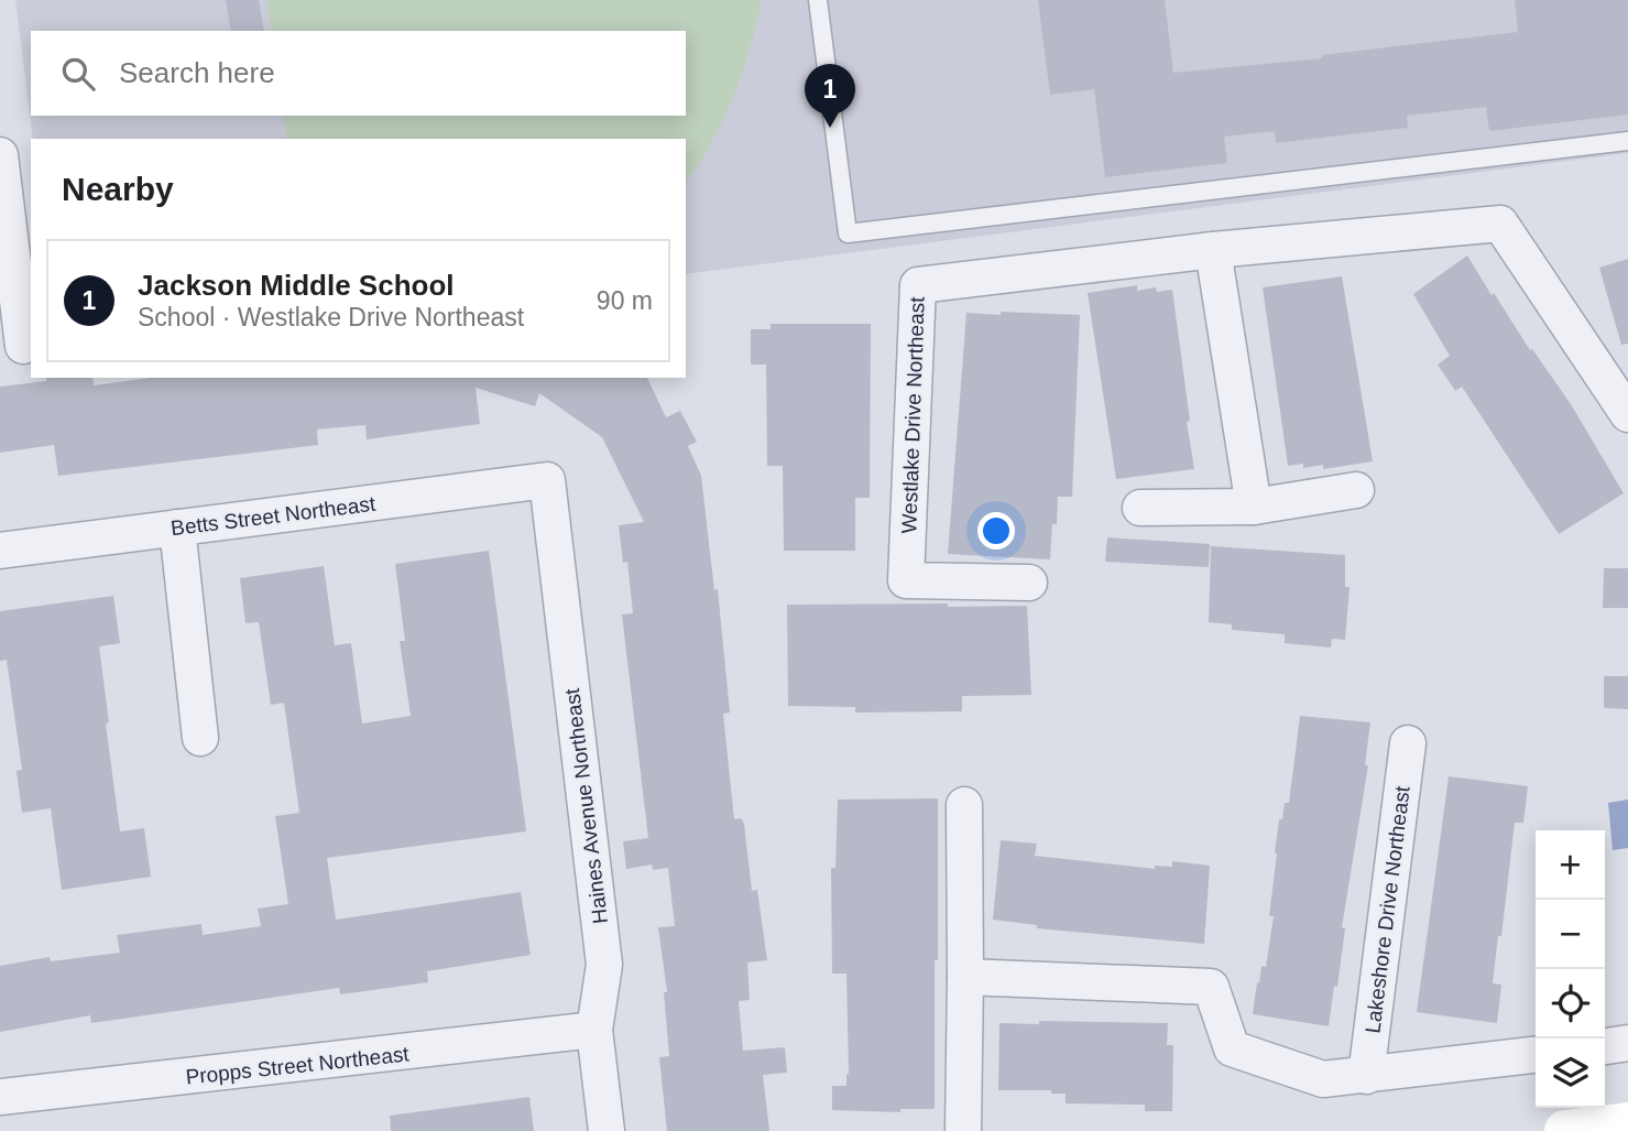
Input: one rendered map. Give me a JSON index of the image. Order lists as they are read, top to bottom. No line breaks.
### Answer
{"streets":{"street":["Westlake Drive Northeast","Betts Street Northeast","Haines Avenue Northeast","Lakeshore Drive Northeast","Propps Street Northeast"]},"crossings":[["Betts Street Northeast","Haines Avenue Northeast"],["Haines Avenue Northeast","Propps Street Northeast"]],"page":{"search":"Search here","pins":"1","heading":"Nearby","list":[{"mark":"1","name":"Jackson Middle School","note":"School · Westlake Drive Northeast","value":"90 m"}],"map_buttons":["+","−"]}}
